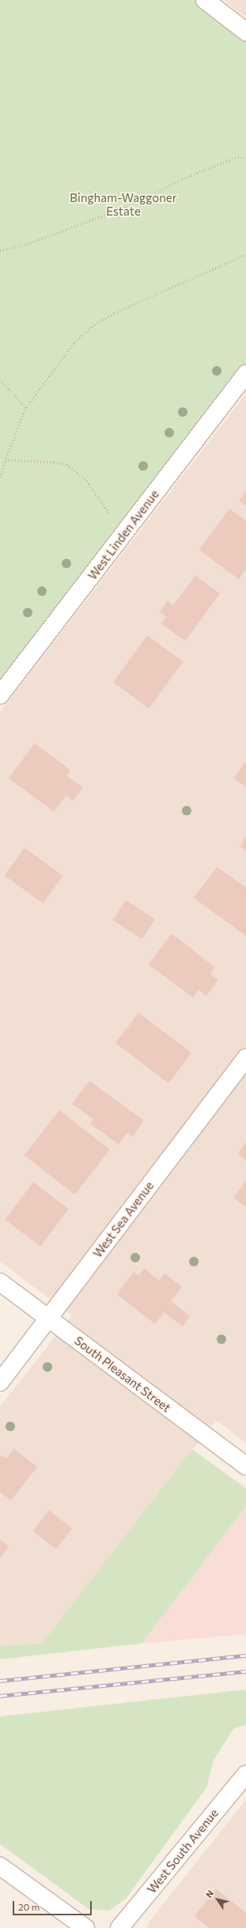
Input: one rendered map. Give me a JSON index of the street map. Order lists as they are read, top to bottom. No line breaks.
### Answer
{"streets":{"street":["West Linden Avenue","West Sea Avenue","South Pleasant Street","West South Avenue"]},"crossings":[["West Sea Avenue","South Pleasant Street"]],"parks":["Bingham-Waggoner Estate"],"scale_bar":"20 m","north":"top left"}
